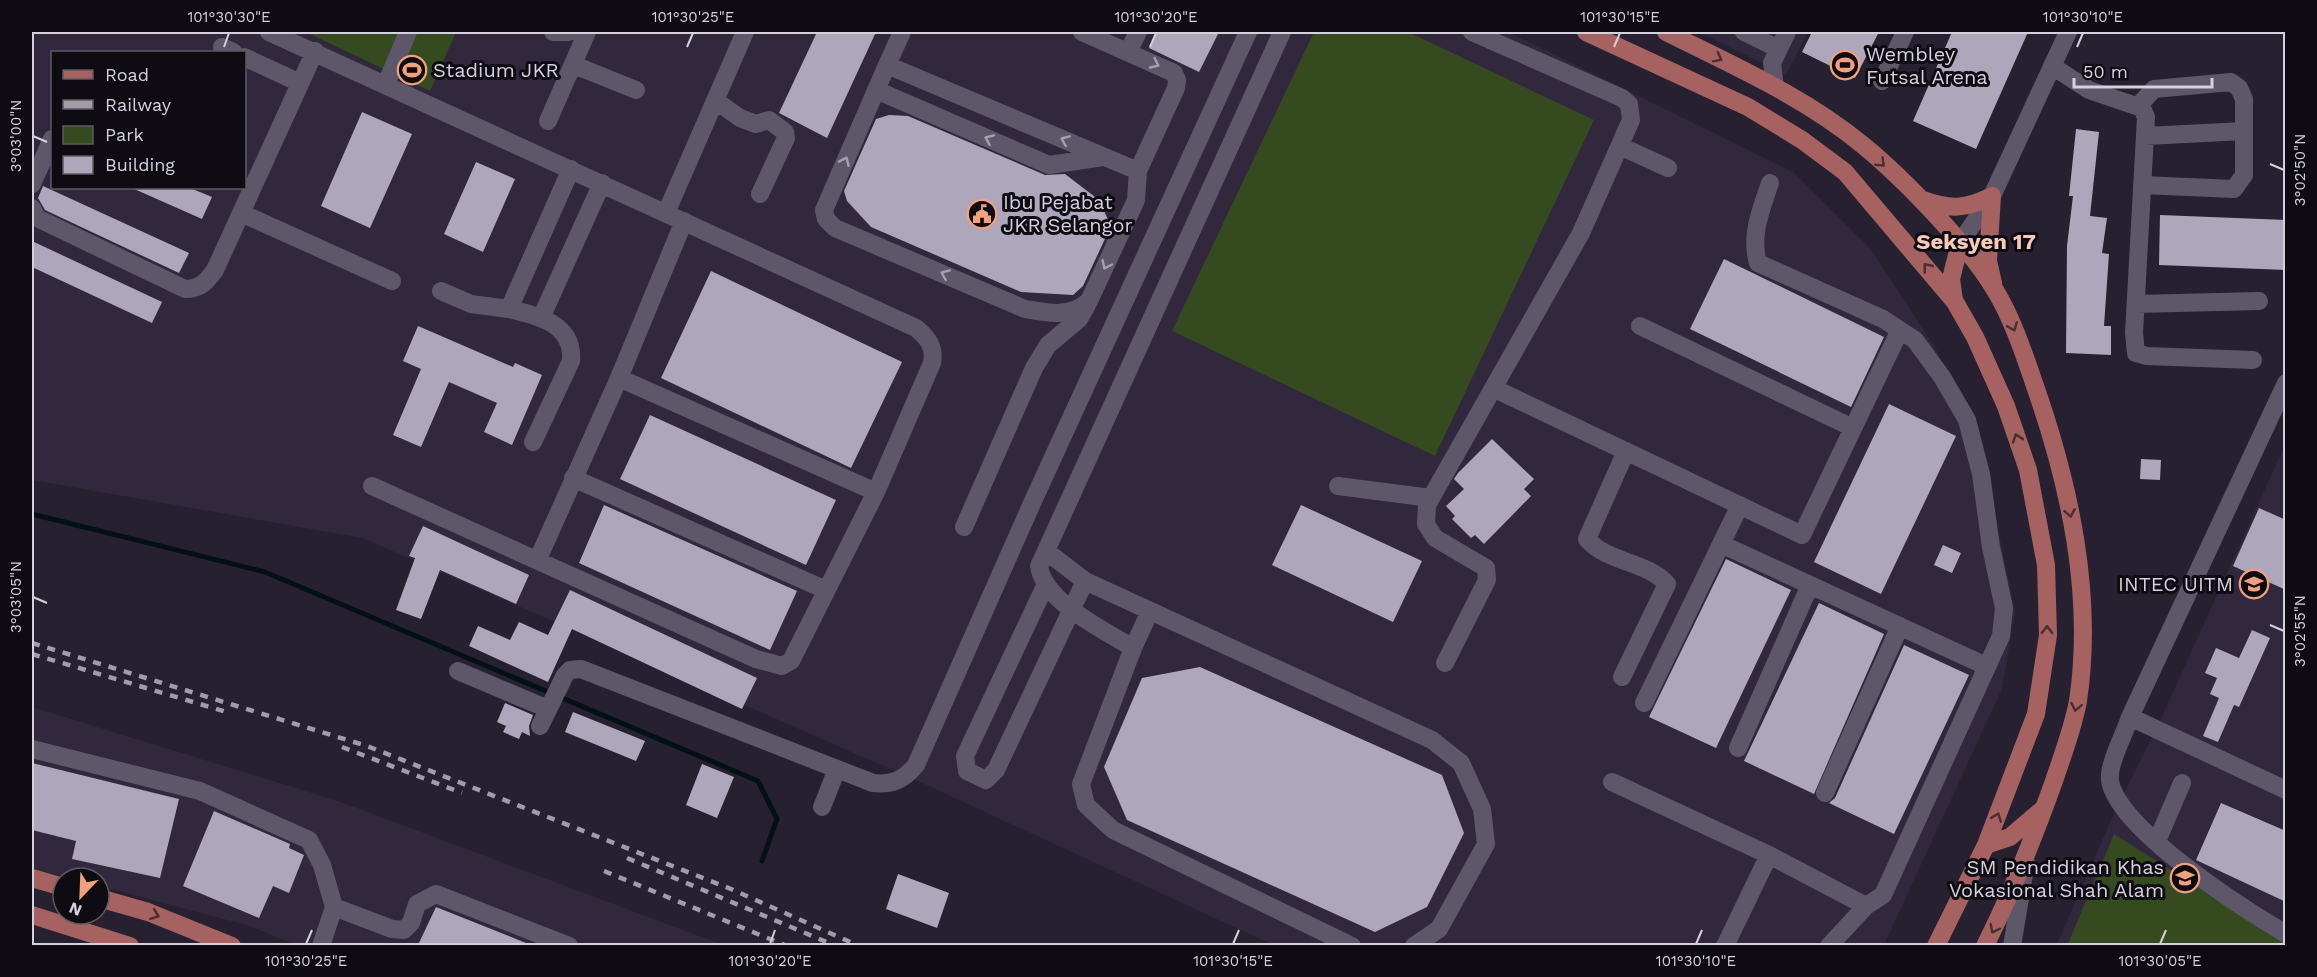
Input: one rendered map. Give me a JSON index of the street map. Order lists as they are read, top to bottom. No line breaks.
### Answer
{"districts":["Seksyen 17"],"places":{"sports":["Wembley Futsal Arena","Stadium JKR"],"public building":["Ibu Pejabat JKR Selangor"],"school or university":["INTEC UITM","SM Pendidikan Khas Vokasional Shah Alam"]},"legend":["Road","Railway","Park","Building"],"scale_bar":"50 m","north":"bottom left","coordinates":["101°30'30\"E","101°30'25\"E","101°30'20\"E","101°30'15\"E","101°30'10\"E","3°03'00\"N","3°02'50\"N","3°03'05\"N","3°02'55\"N","101°30'05\"E"]}
